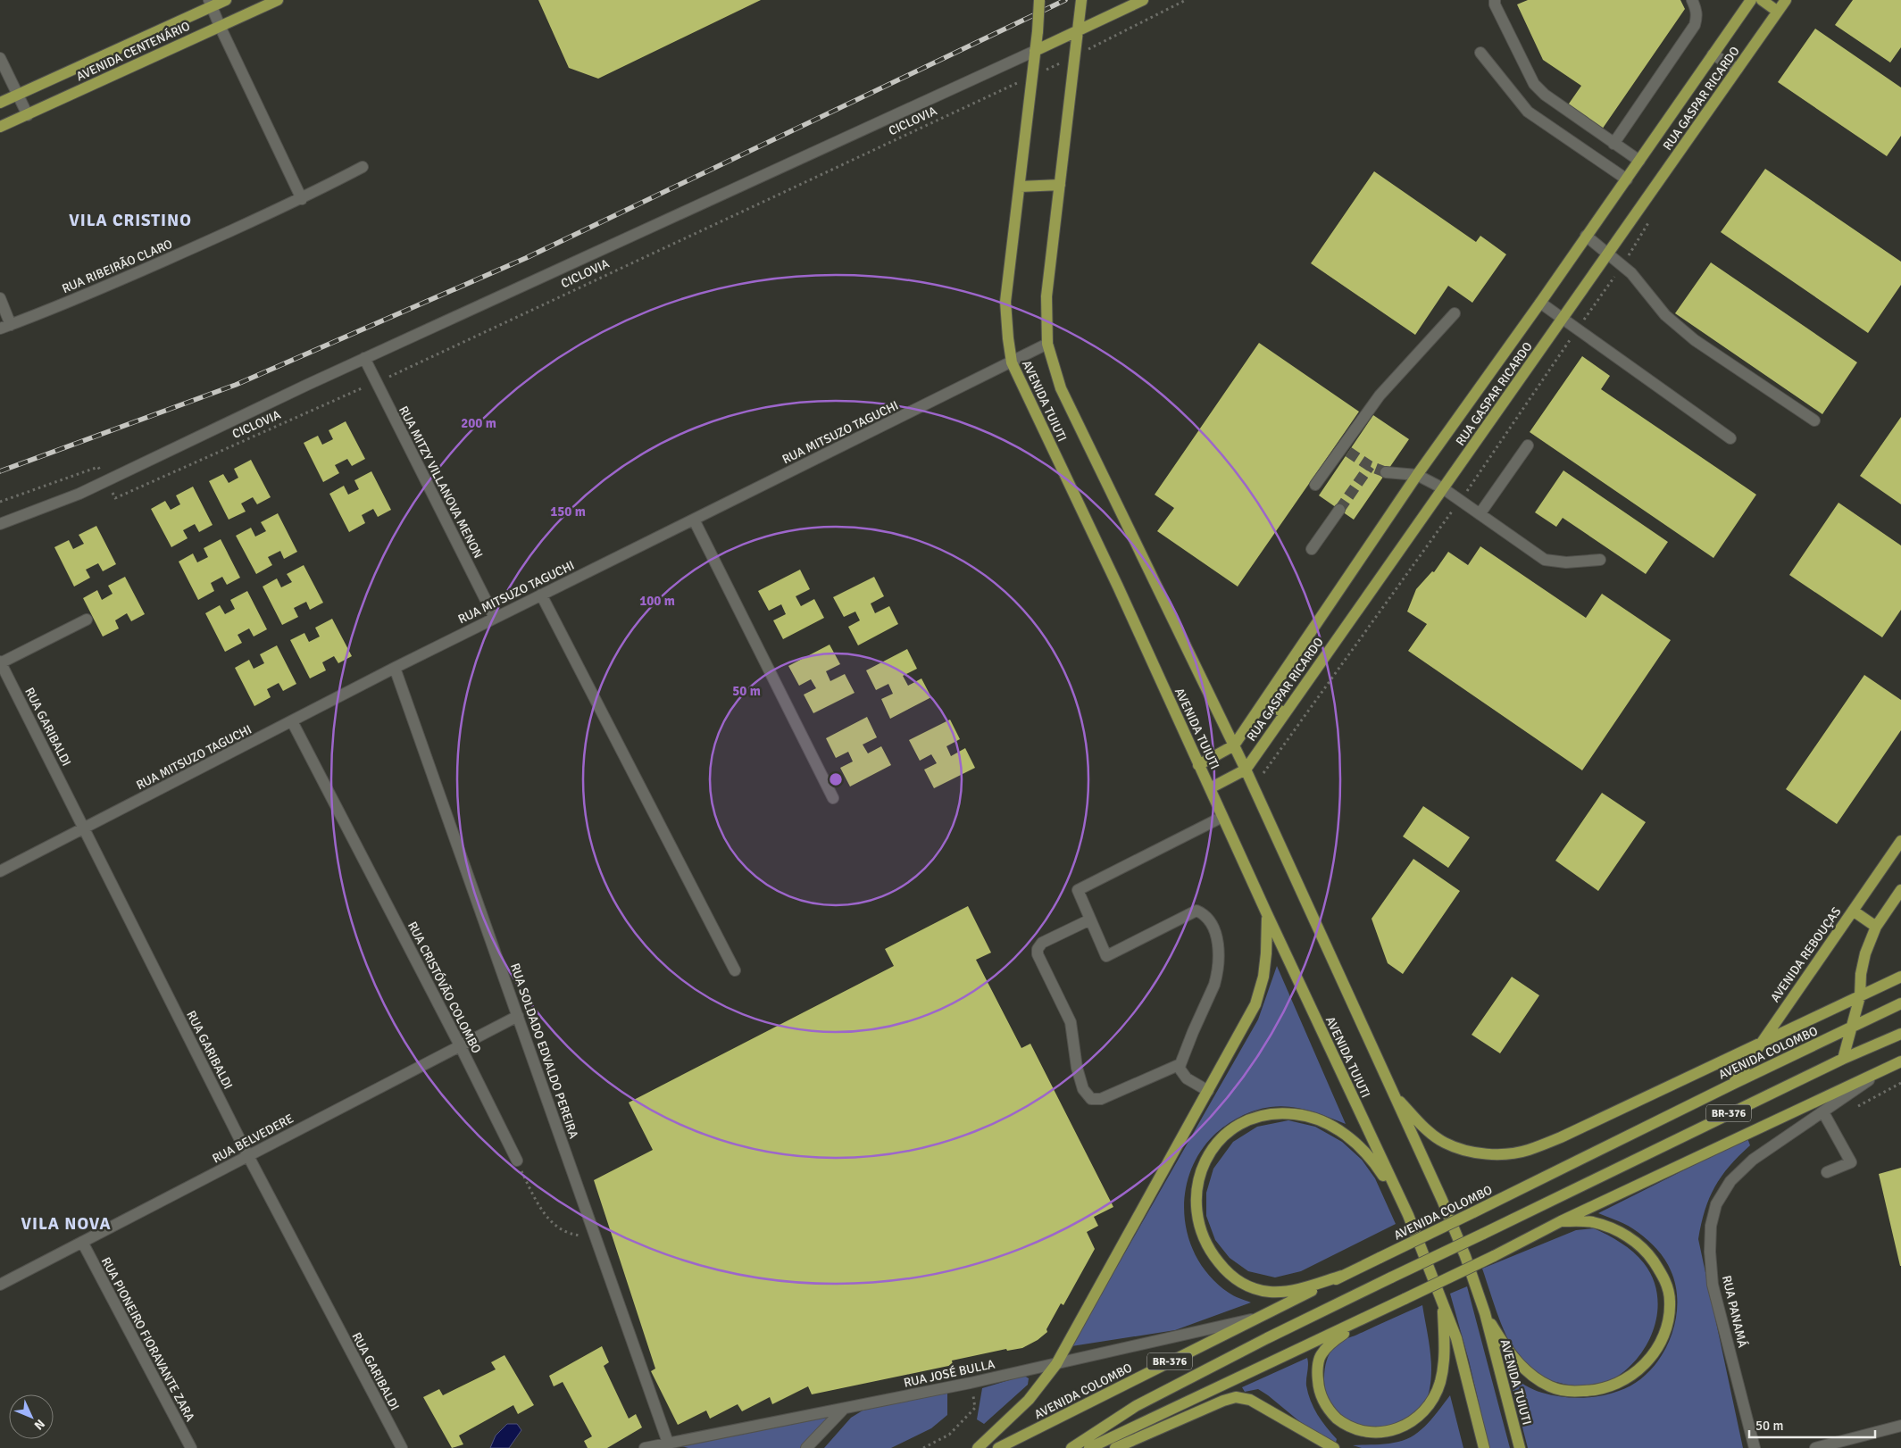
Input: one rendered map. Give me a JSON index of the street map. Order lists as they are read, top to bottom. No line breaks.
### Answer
{"streets":{"main road":["AVENIDA CENTENÁRIO","RUA GASPAR RICARDO","AVENIDA TUIUTI","AVENIDA REBOUÇAS","AVENIDA COLOMBO","BR-376"],"street":["RUA RIBEIRÃO CLARO","RUA MITSUZO TAGUCHI","RUA MITZY VILLANOVA MENON","RUA GARIBALDI","RUA CRISTÓVÃO COLOMBO","RUA SOLDADO EDVALDO PEREIRA","RUA BELVEDERE","RUA PANAMÁ","RUA PIONEIRO FIORAVANTE ZARA","RUA JOSÉ BULLA"],"path":["CICLOVIA"]},"crossings":[["RUA GASPAR RICARDO","AVENIDA TUIUTI"],["CICLOVIA","AVENIDA TUIUTI"],["CICLOVIA","RUA MITZY VILLANOVA MENON"],["AVENIDA TUIUTI","RUA MITSUZO TAGUCHI"],["RUA MITSUZO TAGUCHI","RUA MITZY VILLANOVA MENON"],["RUA MITSUZO TAGUCHI","RUA GARIBALDI"],["RUA MITSUZO TAGUCHI","RUA CRISTÓVÃO COLOMBO"],["RUA MITSUZO TAGUCHI","RUA SOLDADO EDVALDO PEREIRA"],["RUA GARIBALDI","RUA BELVEDERE"],["AVENIDA REBOUÇAS","AVENIDA COLOMBO"],["RUA CRISTÓVÃO COLOMBO","RUA BELVEDERE"],["RUA SOLDADO EDVALDO PEREIRA","RUA BELVEDERE"],["RUA SOLDADO EDVALDO PEREIRA","RUA JOSÉ BULLA"],["AVENIDA COLOMBO","RUA JOSÉ BULLA"],["RUA BELVEDERE","RUA PIONEIRO FIORAVANTE ZARA"]],"districts":["VILA CRISTINO","VILA NOVA"],"scale_bar":"50 m","north":"bottom right","rings":["200 m","150 m","100 m","50 m"]}
